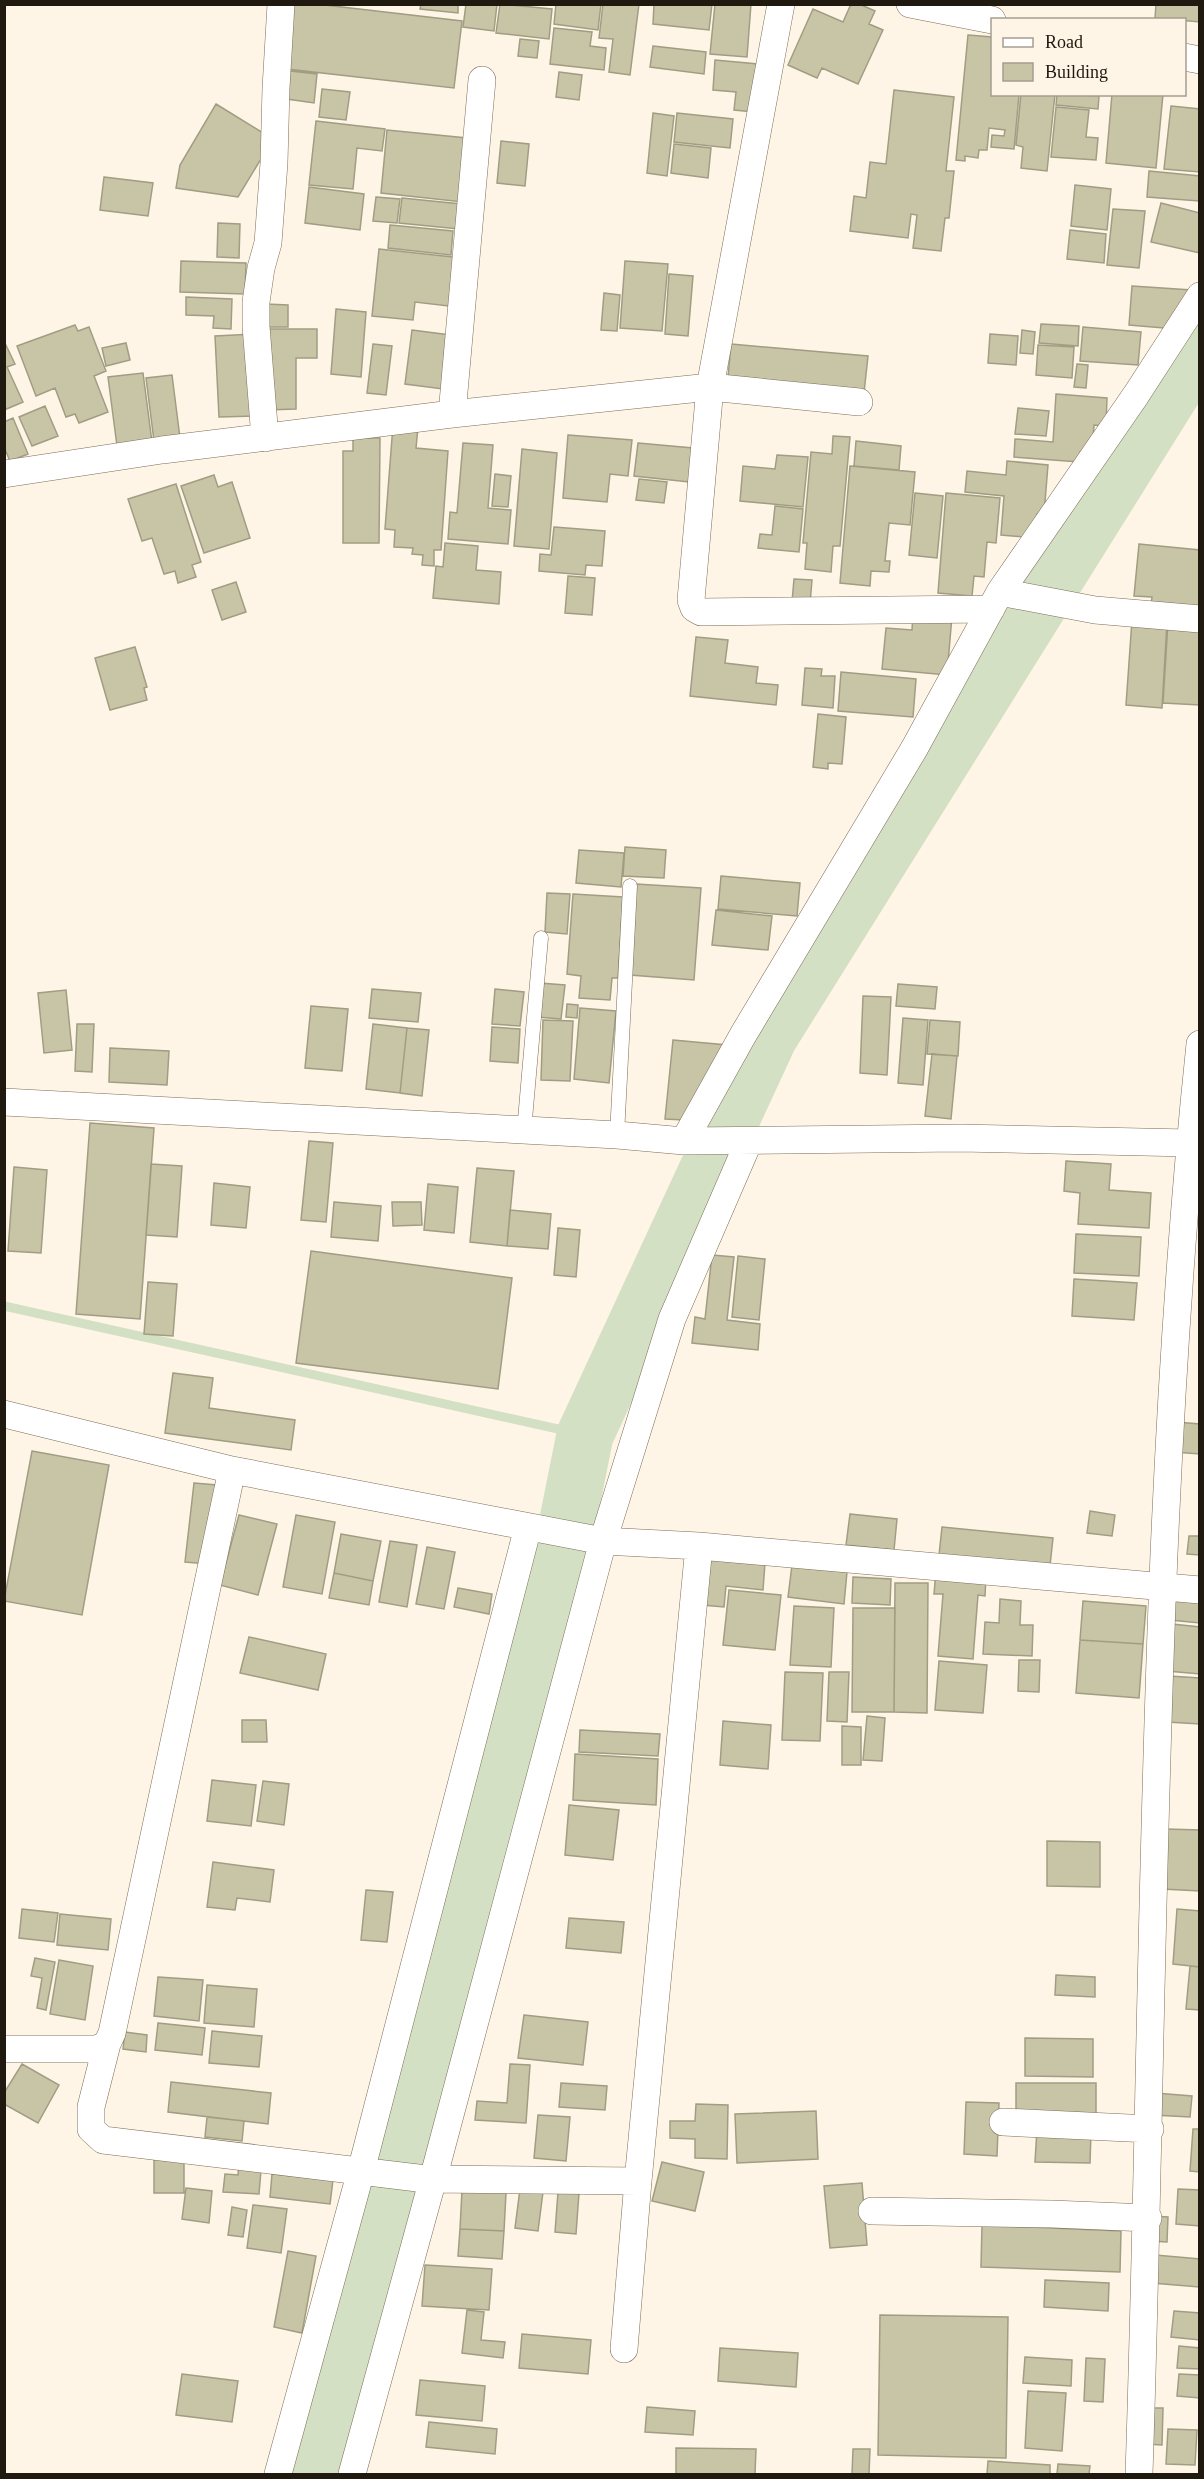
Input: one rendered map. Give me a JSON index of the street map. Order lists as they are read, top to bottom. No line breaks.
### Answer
{"legend":["Road","Building"]}
